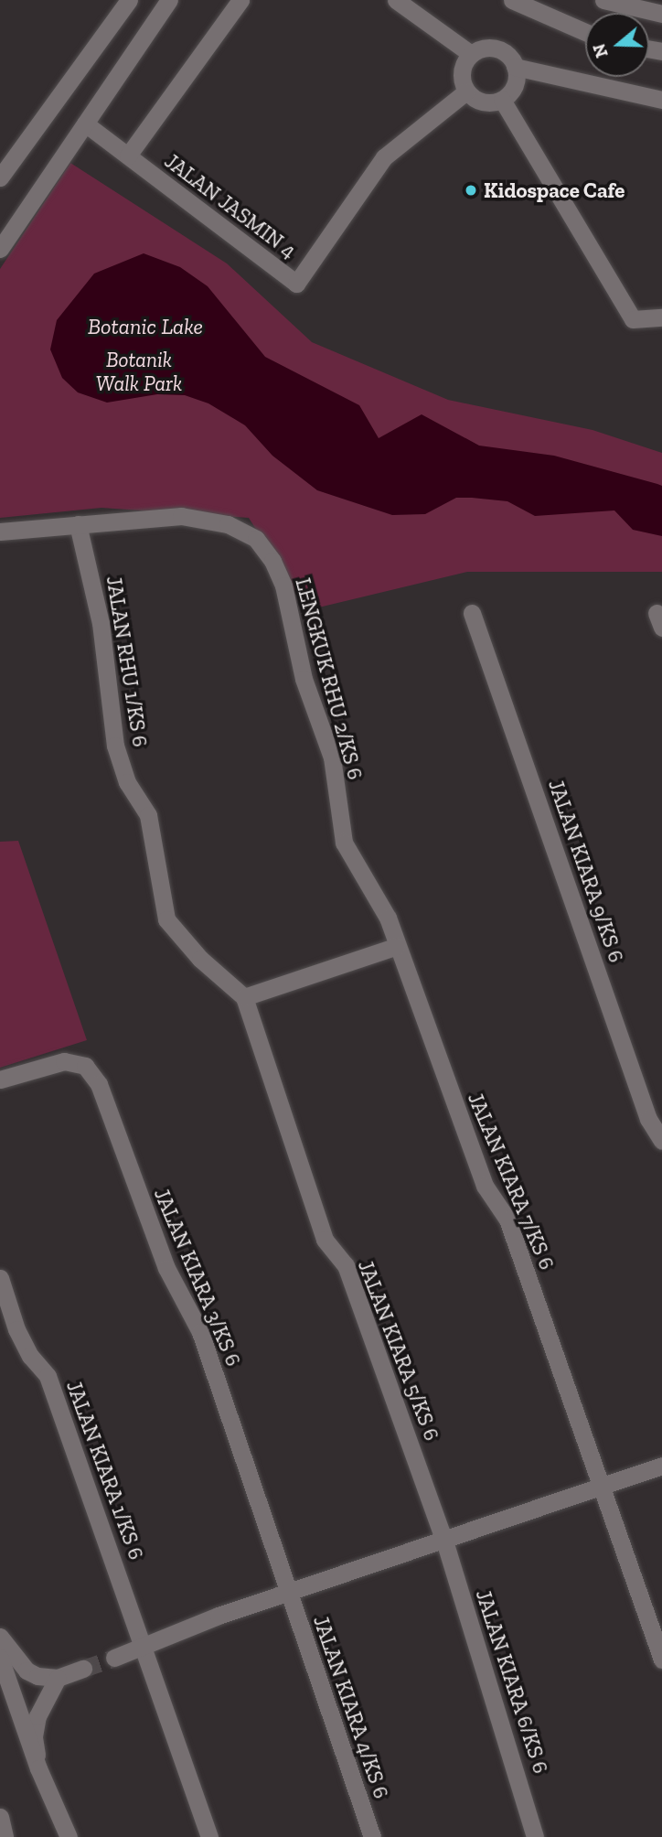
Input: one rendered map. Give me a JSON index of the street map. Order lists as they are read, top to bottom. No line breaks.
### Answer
{"streets":{"street":["JALAN JASMIN 4","JALAN RHU 1/KS 6","LENGKUK RHU 2/KS 6","JALAN KIARA 9/KS 6","JALAN KIARA 7/KS 6","JALAN KIARA 3/KS 6","JALAN KIARA 5/KS 6","JALAN KIARA 1/KS 6","JALAN KIARA 6/KS 6","JALAN KIARA 4/KS 6"]},"crossings":[["JALAN RHU 1/KS 6","LENGKUK RHU 2/KS 6"],["JALAN RHU 1/KS 6","JALAN KIARA 5/KS 6"],["LENGKUK RHU 2/KS 6","JALAN KIARA 7/KS 6"],["JALAN KIARA 3/KS 6","JALAN KIARA 4/KS 6"],["JALAN KIARA 5/KS 6","JALAN KIARA 6/KS 6"]],"water":["Botanic Lake"],"parks":["Botanik Walk Park"],"places":["Kidospace Cafe"],"north":"left"}
